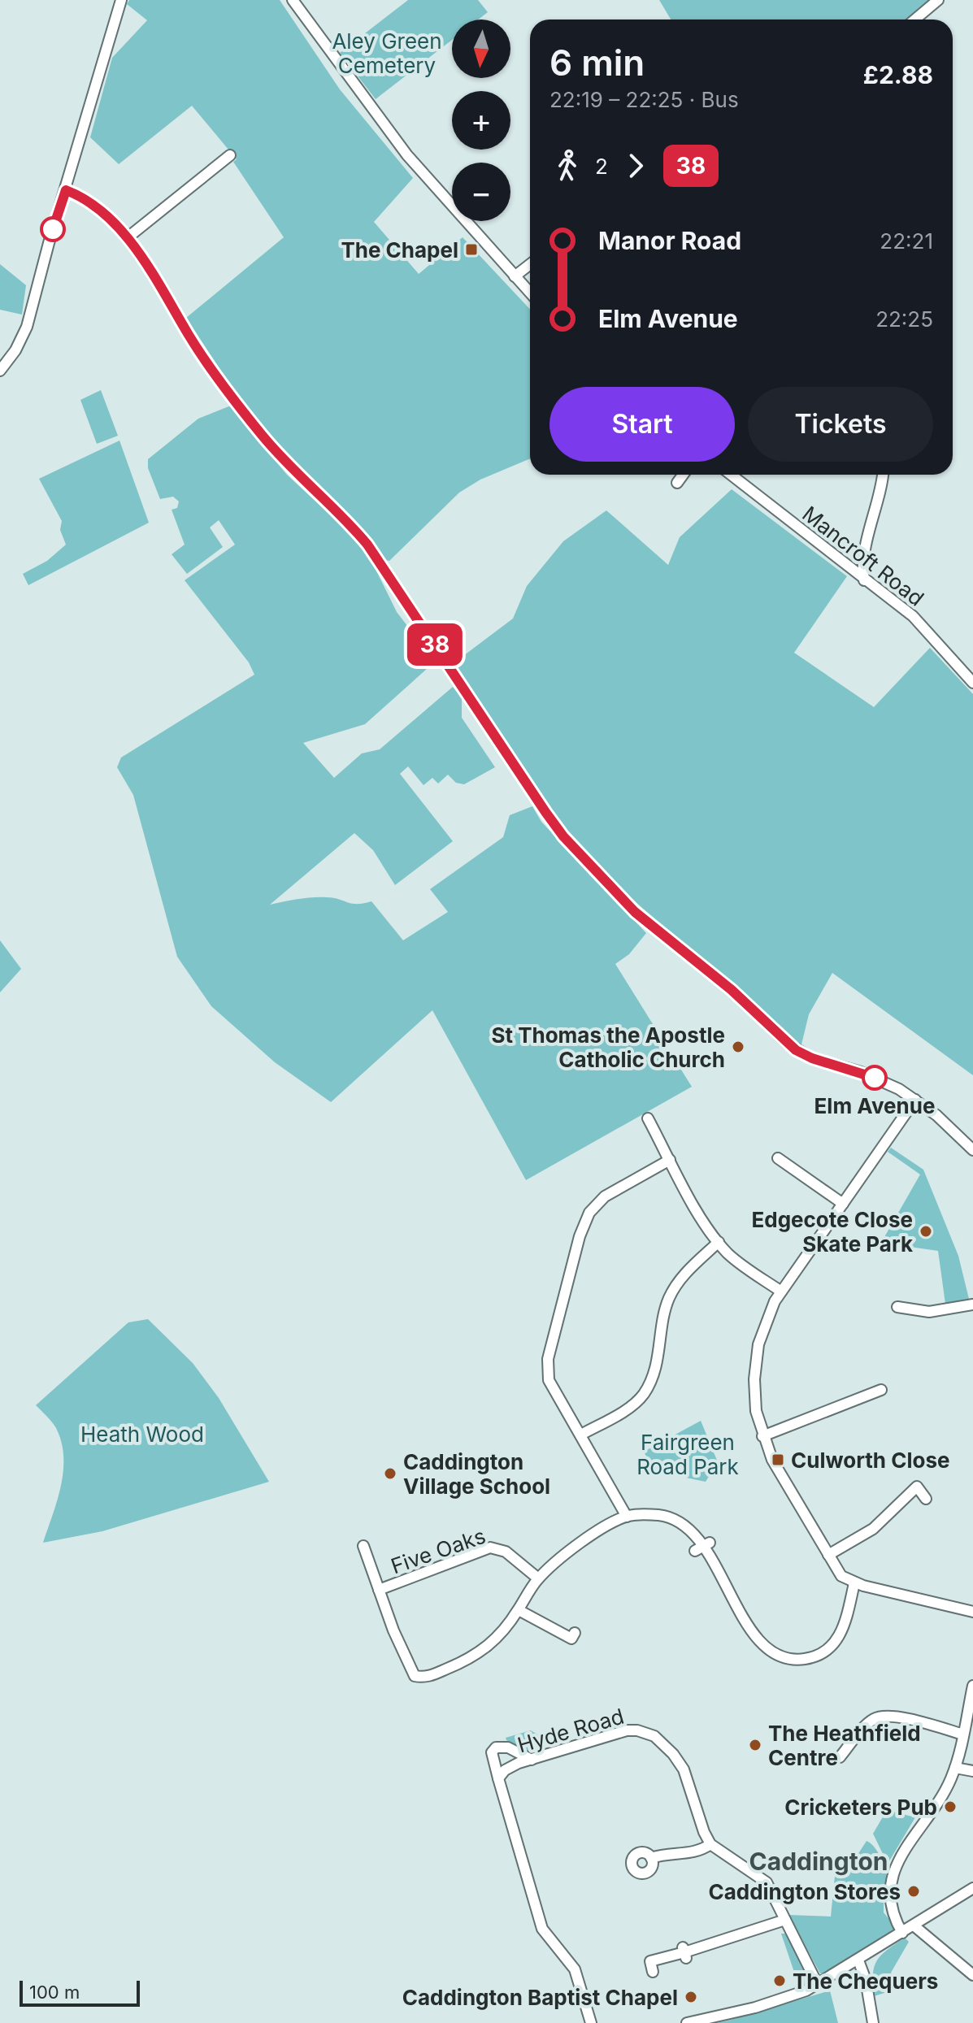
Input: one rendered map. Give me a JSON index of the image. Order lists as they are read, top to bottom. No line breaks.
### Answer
{"streets":{"street":["Mancroft Road","Five Oaks","Hyde Road"]},"districts":["Caddington"],"parks":["Aley Green Cemetery","Heath Wood","Fairgreen Road Park"],"places":{"transit":["The Chapel","Culworth Close"],"other":["St Thomas the Apostle Catholic Church","Elm Avenue","Edgecote Close Skate Park","Caddington Village School","The Heathfield Centre","Cricketers Pub","Caddington Stores","The Chequers","Caddington Baptist Chapel"]},"lines":["bus line 38"],"scale_bar":"100 m","north":"bottom","page":{"on_map":"38","map_buttons":["+","−"],"heading":["6 min","22:19 – 22:25 · Bus","£2.88"],"legs":["2","38"],"list":[{"name":"Manor Road","value":"22:21"},{"name":"Elm Avenue","value":"22:25"}],"buttons":["Start","Tickets"],"scale":"100 m"}}
